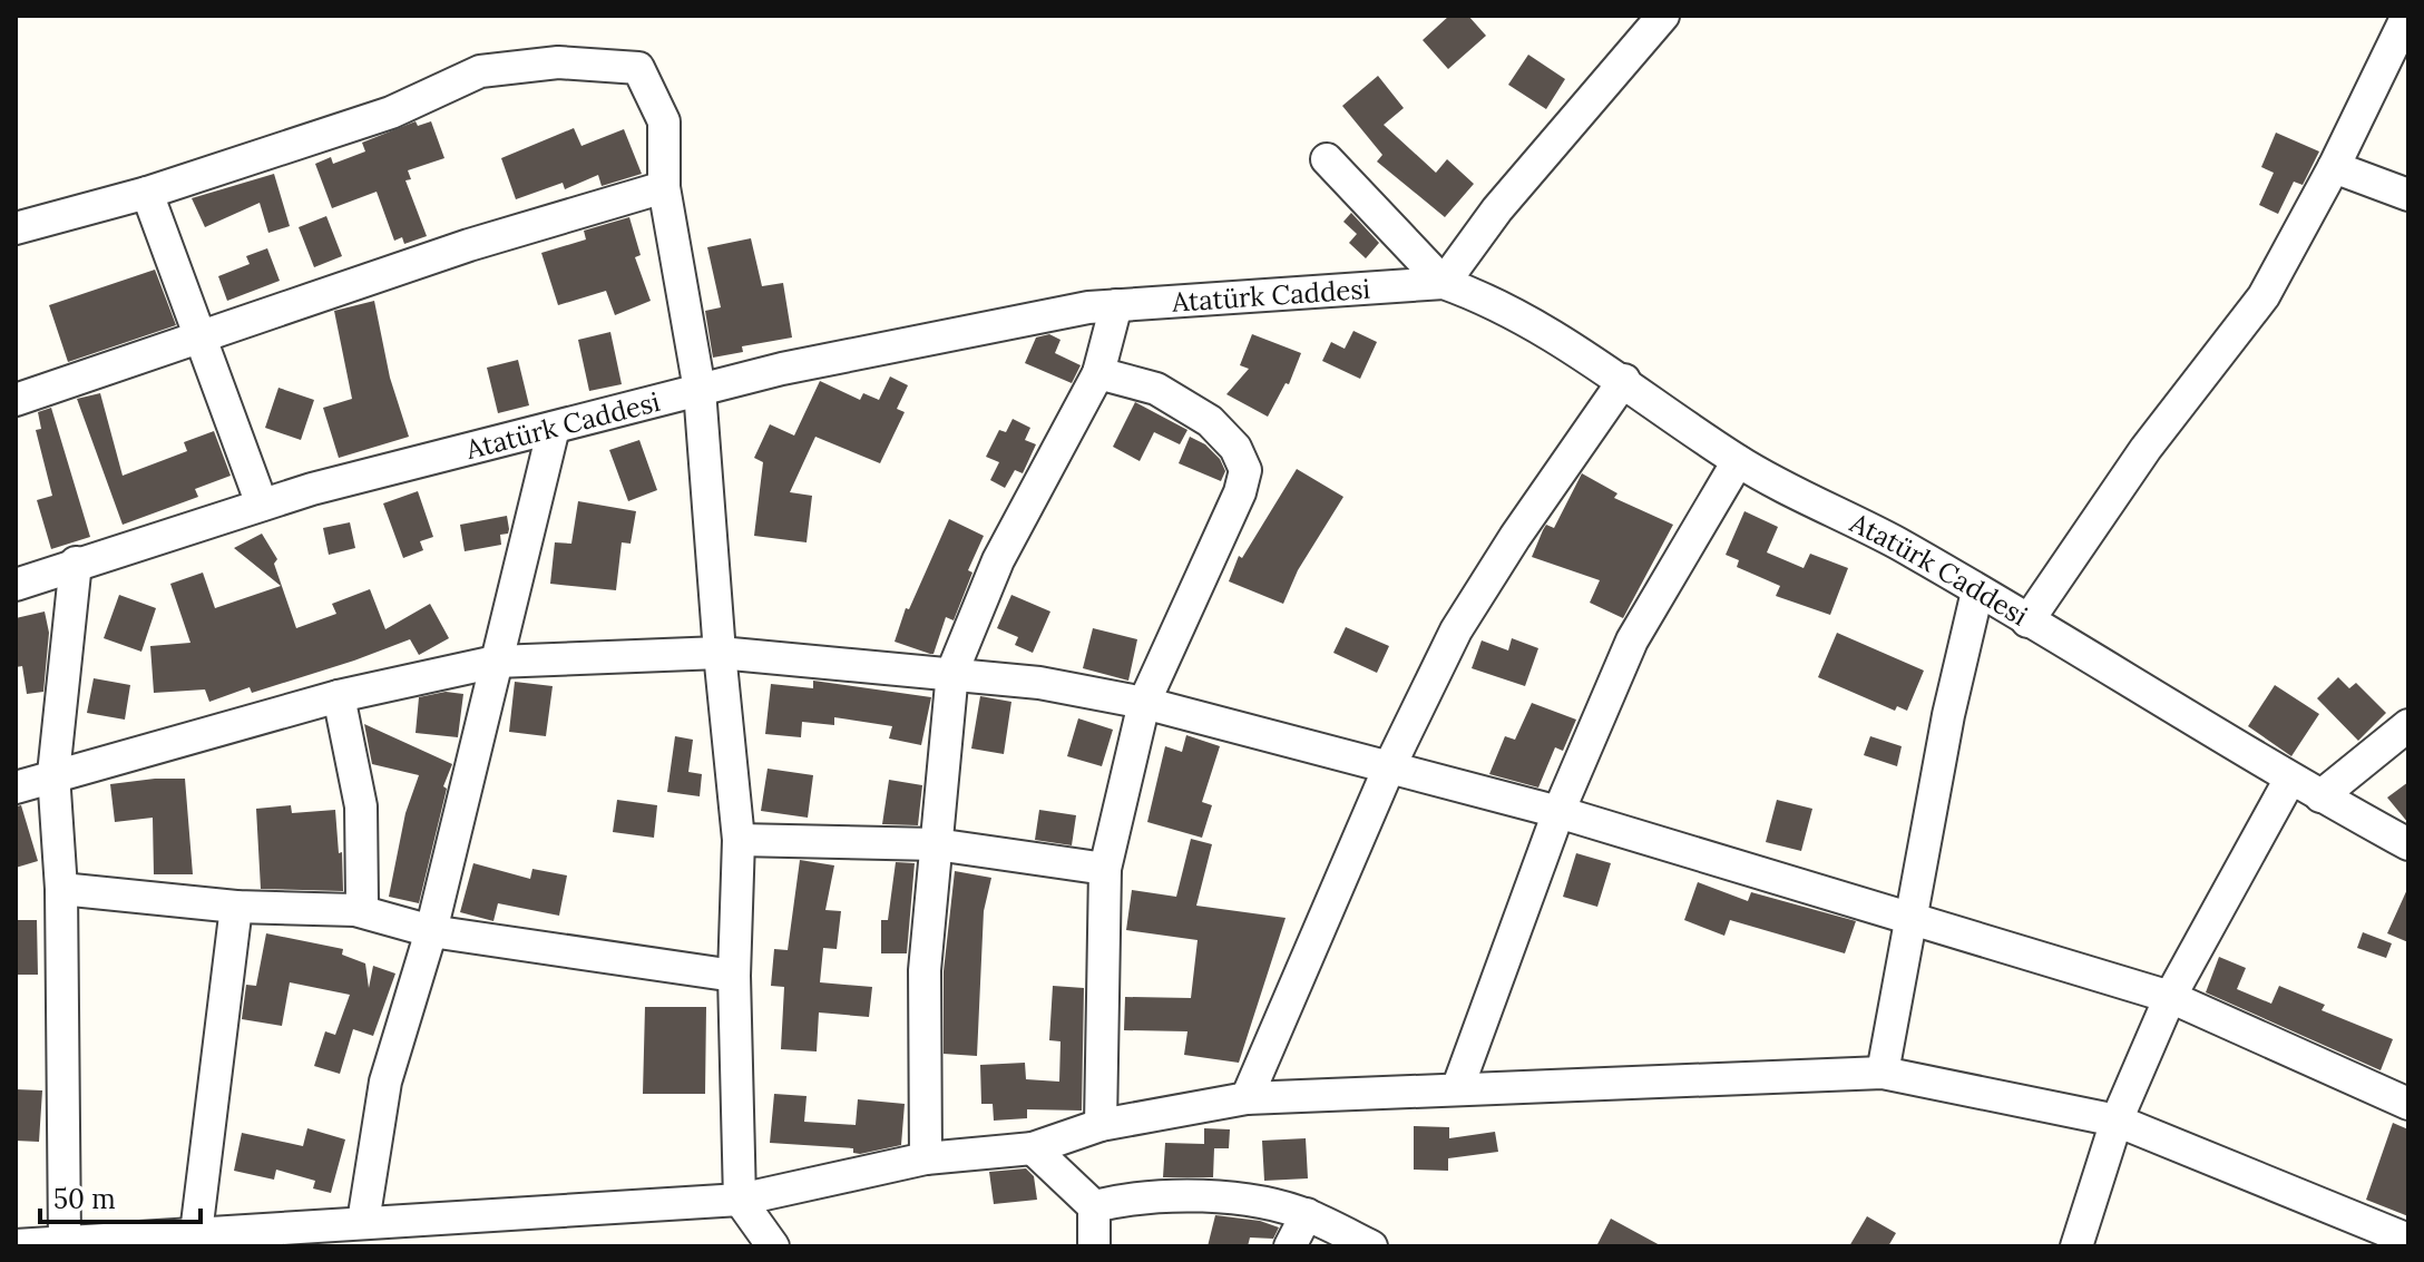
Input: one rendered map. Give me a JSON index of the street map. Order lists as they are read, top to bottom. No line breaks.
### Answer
{"streets":{"street":["Atatürk Caddesi"]},"scale_bar":"50 m"}
